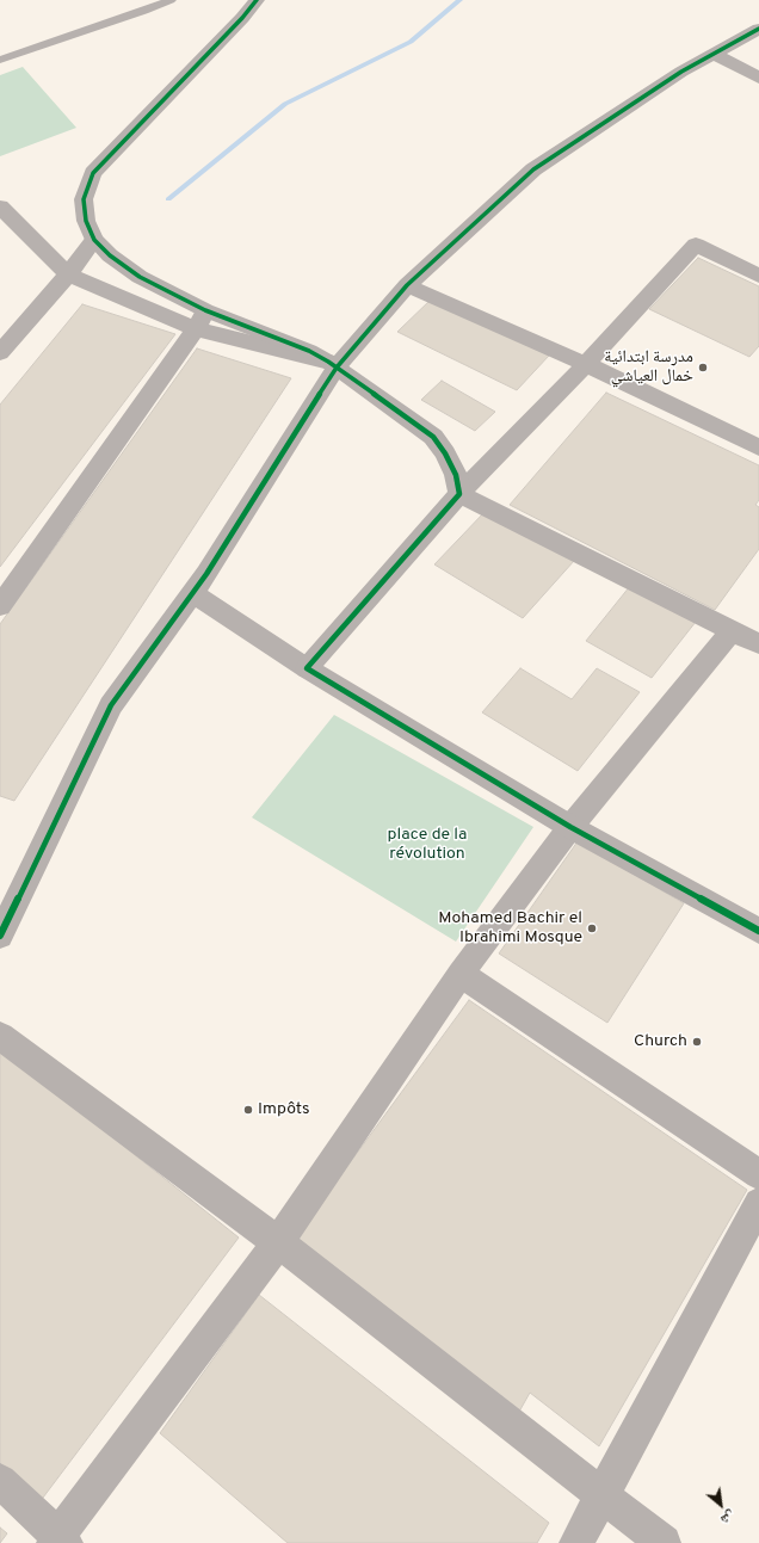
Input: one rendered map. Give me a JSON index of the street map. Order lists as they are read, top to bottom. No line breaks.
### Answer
{"parks":["place de la révolution"],"places":["مدرسة ابتدائية خمال العياشي","Mohamed Bachir el Ibrahimi Mosque","Church","Impôts"],"north":"bottom right"}
